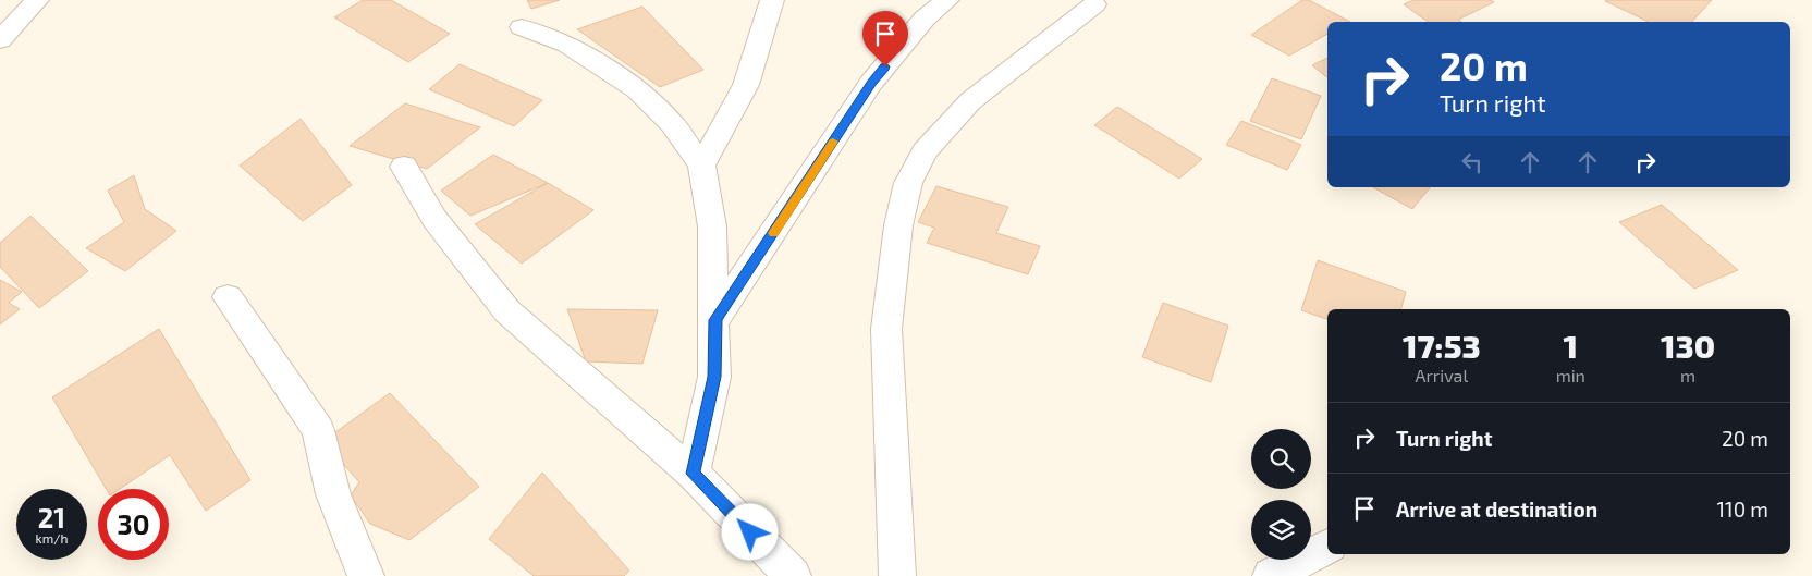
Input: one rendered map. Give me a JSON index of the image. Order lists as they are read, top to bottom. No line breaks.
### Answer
{"page":{"turn":["20 m","Turn right"],"eta":["17:53","Arrival","1","min","130","m"],"list":[{"name":"Turn right","value":"20 m"},{"name":"Arrive at destination","value":"110 m"}],"speed":"21 km/h","limit":"30"}}
